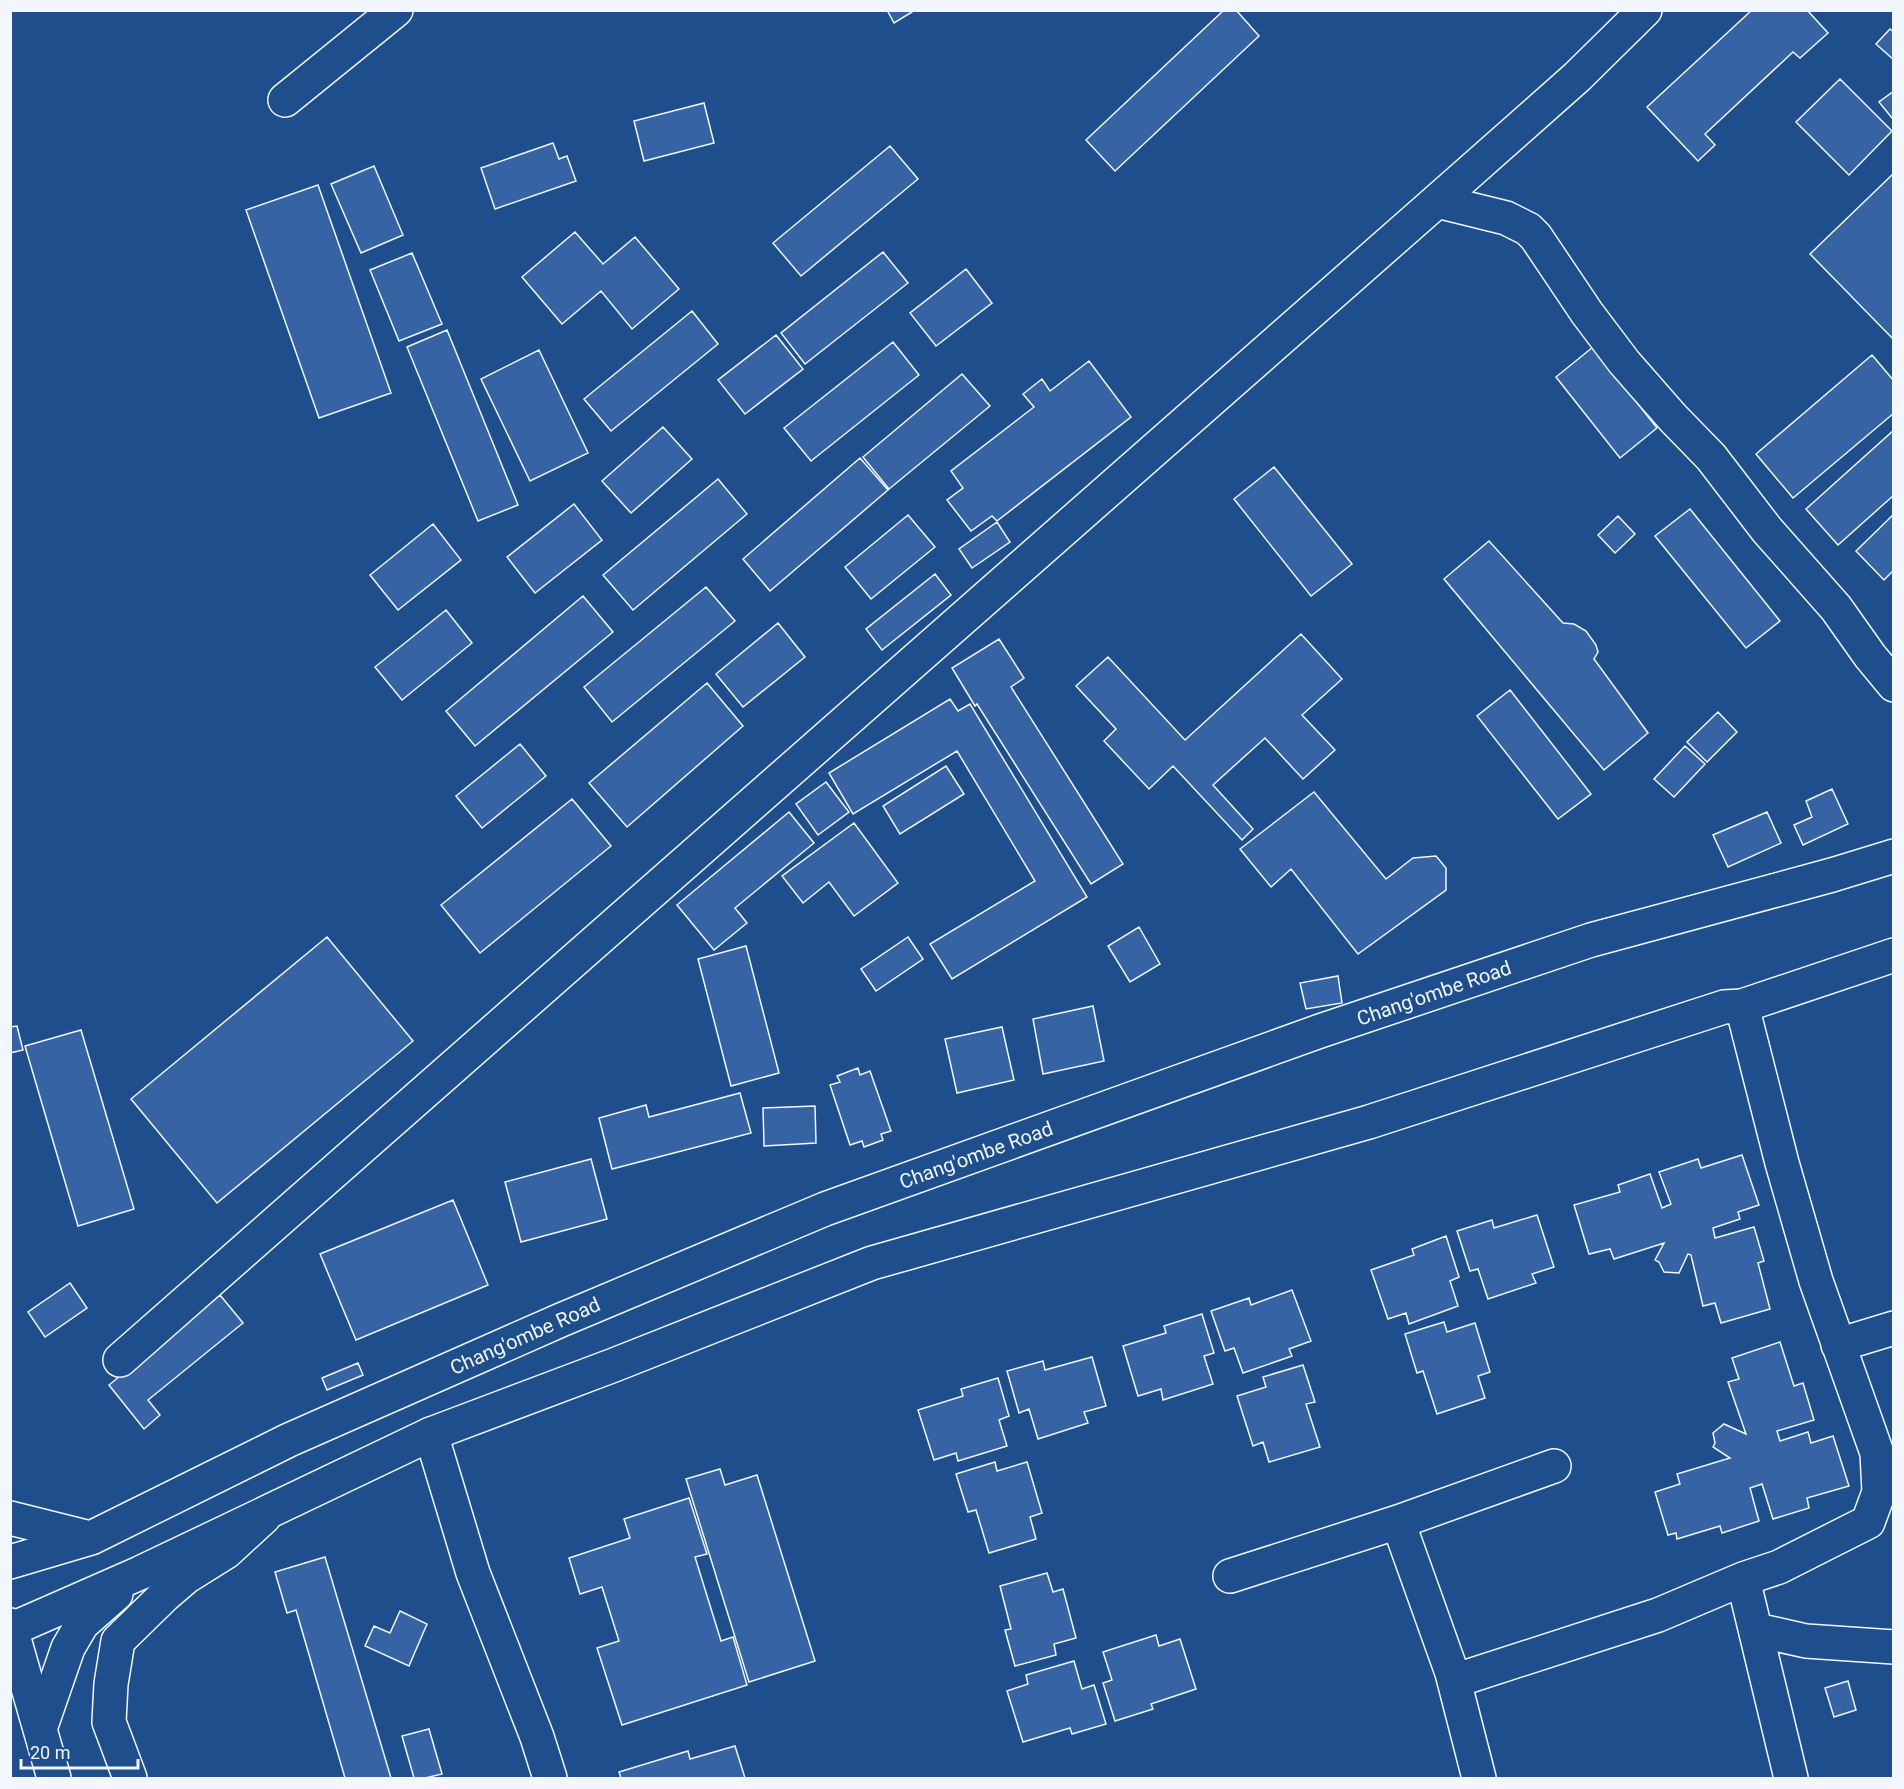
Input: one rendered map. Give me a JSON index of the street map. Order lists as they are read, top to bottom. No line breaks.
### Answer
{"streets":{"main road":["Chang'ombe Road"]},"scale_bar":"20 m"}
